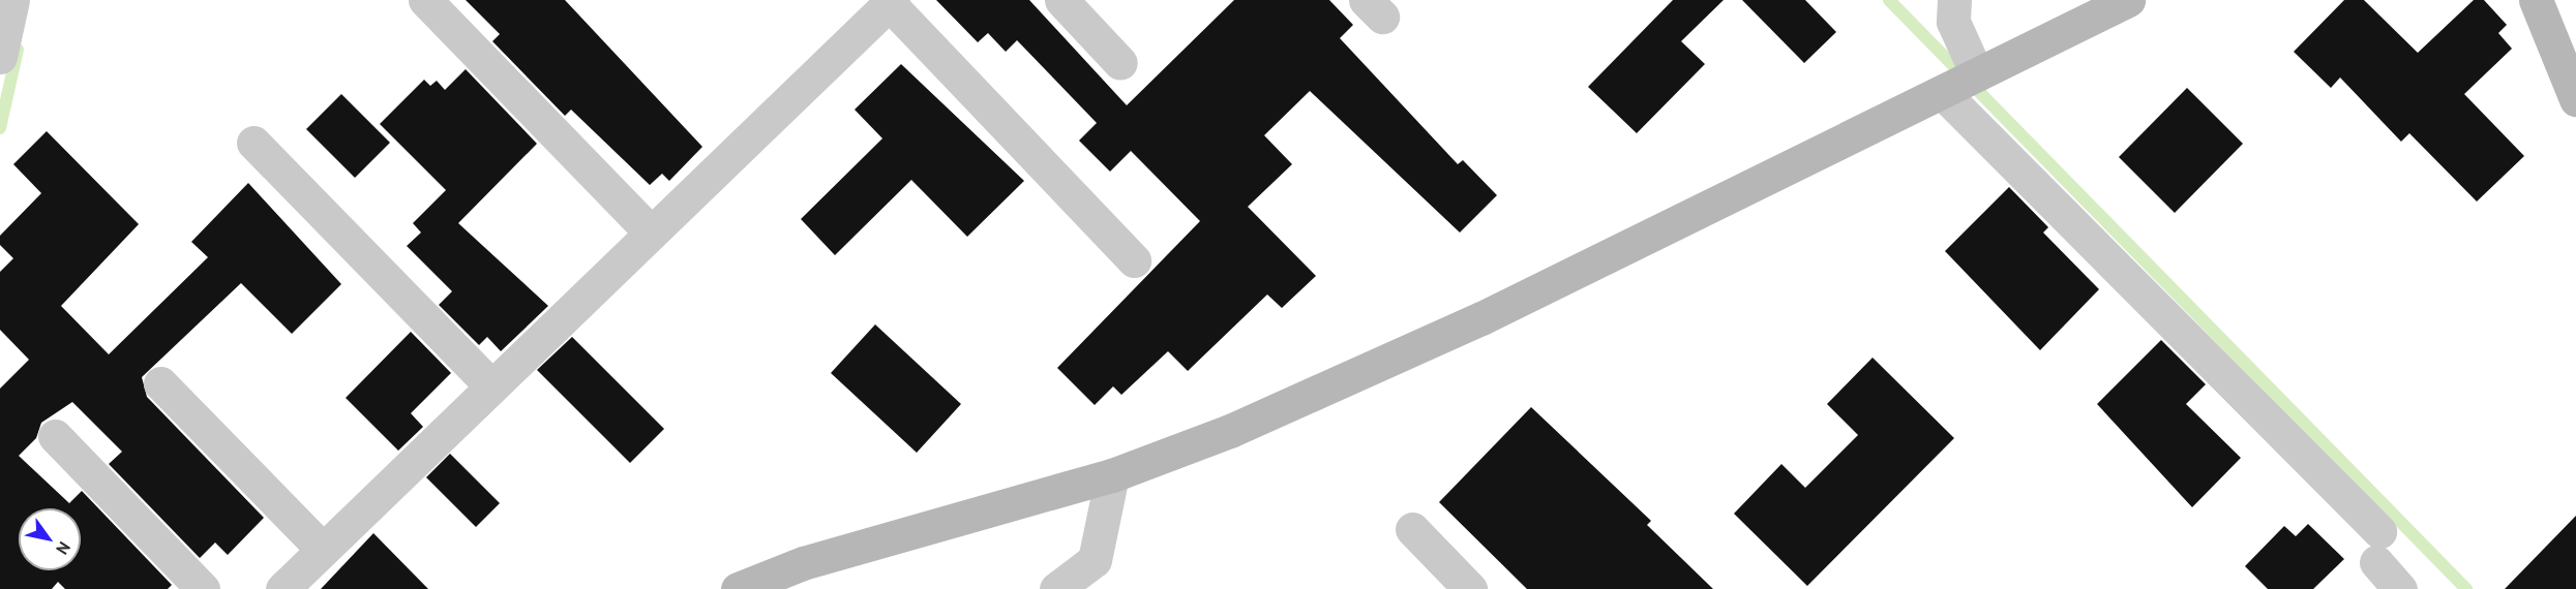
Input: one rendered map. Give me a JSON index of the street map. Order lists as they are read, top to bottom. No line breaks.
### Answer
{"north":"bottom right"}
